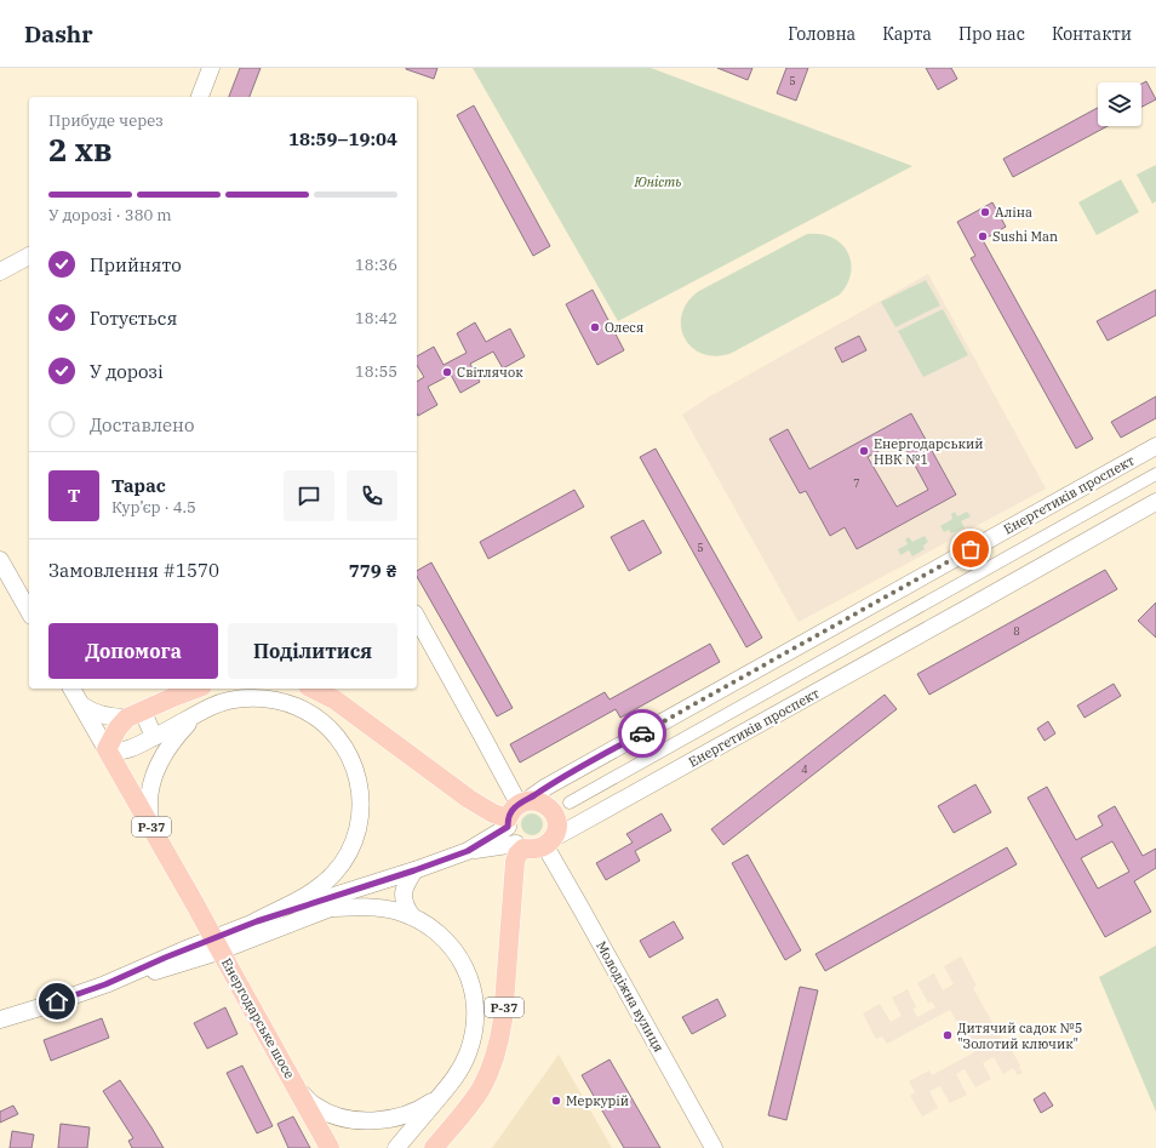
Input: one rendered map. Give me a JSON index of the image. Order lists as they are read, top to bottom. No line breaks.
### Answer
{"streets":{"main road":["Р-37","Енергодарське шосе"],"street":["Енергетиків проспект","Молодіжна вулиця"]},"crossings":[["Енергетиків проспект","Р-37"],["Енергетиків проспект","Молодіжна вулиця"],["Р-37","Молодіжна вулиця"]],"parks":["Юність"],"places":["Аліна","Sushi Man","Олеся","Світлячок","Енергодарський НВК №1","Дитячий садок №5 \"Золотий ключик\"","Меркурій"],"house_numbers":["5","7","5","8","4"],"page":{"header":"Dashr","nav":["Головна","Карта","Про нас","Контакти"],"heading":["2 хв","Прибуде через","18:59–19:04"],"panel":["Тарас","Кур’єр · 4.5","Замовлення #1570","779 ₴"],"bar":"У дорозі · 380 m","list":[["Прийнято","18:36"],["Готується","18:42"],["У дорозі","18:55"],"Доставлено"],"round":"Т","buttons":["Допомога","Поділитися"]}}
